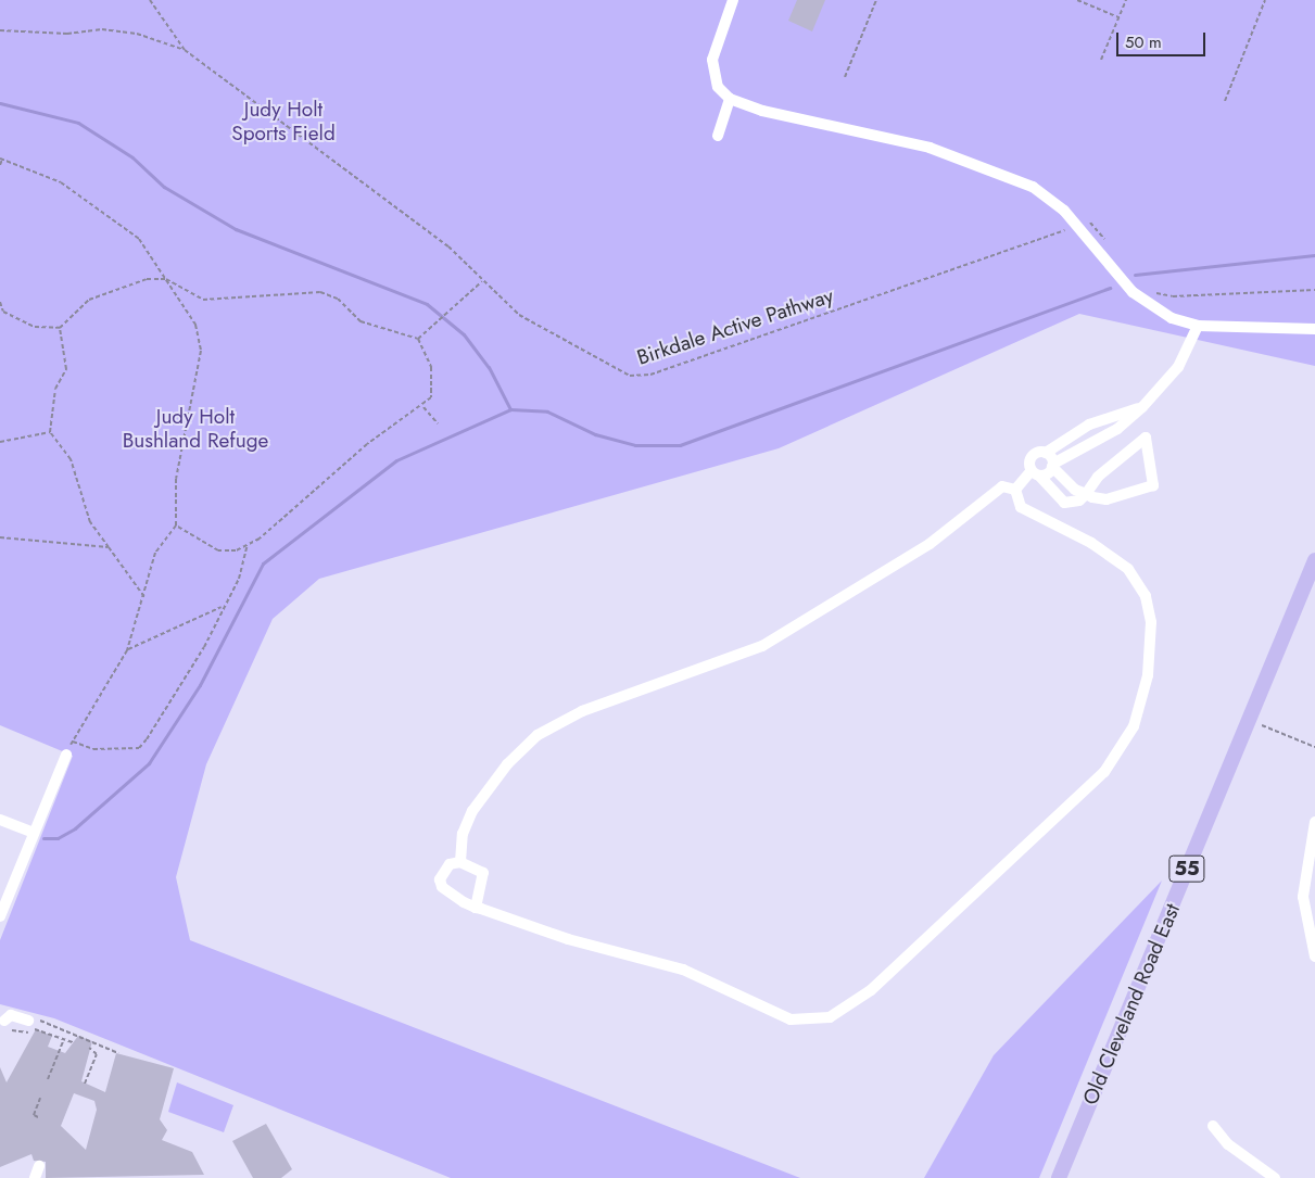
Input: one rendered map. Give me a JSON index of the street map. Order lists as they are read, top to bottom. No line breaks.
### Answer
{"streets":{"main road":["55","Old Cleveland Road East"],"path":["Birkdale Active Pathway"]},"parks":["Judy Holt Sports Field","Judy Holt Bushland Refuge"],"scale_bar":"50 m"}
